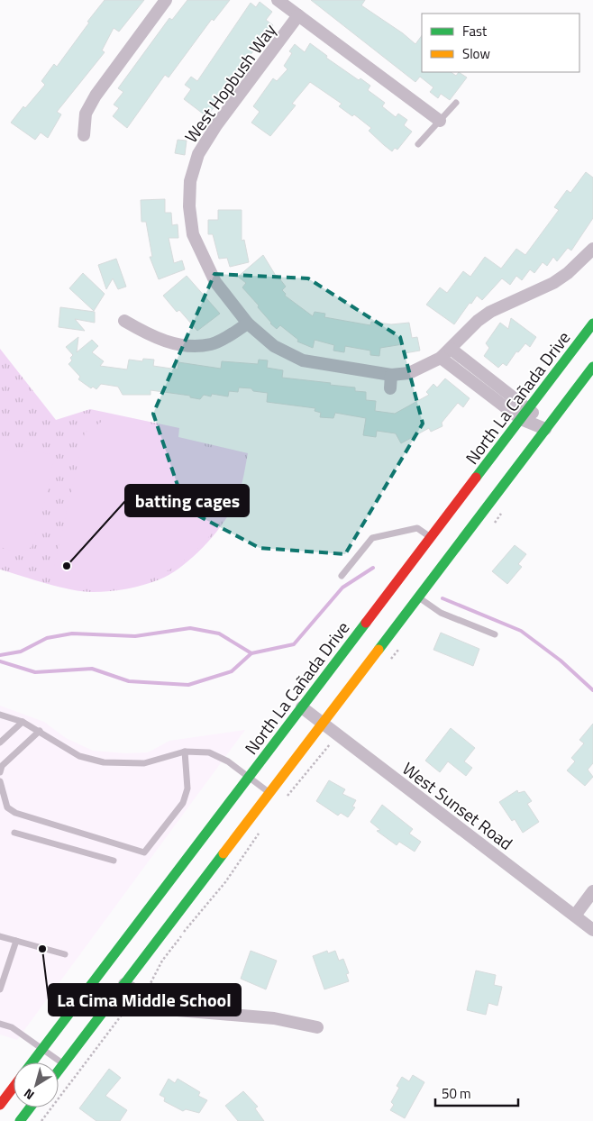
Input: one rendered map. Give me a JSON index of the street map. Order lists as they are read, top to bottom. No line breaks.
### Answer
{"streets":{"main road":["North La Cañada Drive"],"street":["West Hopbush Way","West Sunset Road"]},"crossings":[["North La Cañada Drive","West Sunset Road"]],"places":["batting cages","La Cima Middle School"],"legend":["Fast","Slow"],"scale_bar":"50 m","north":"bottom left"}
